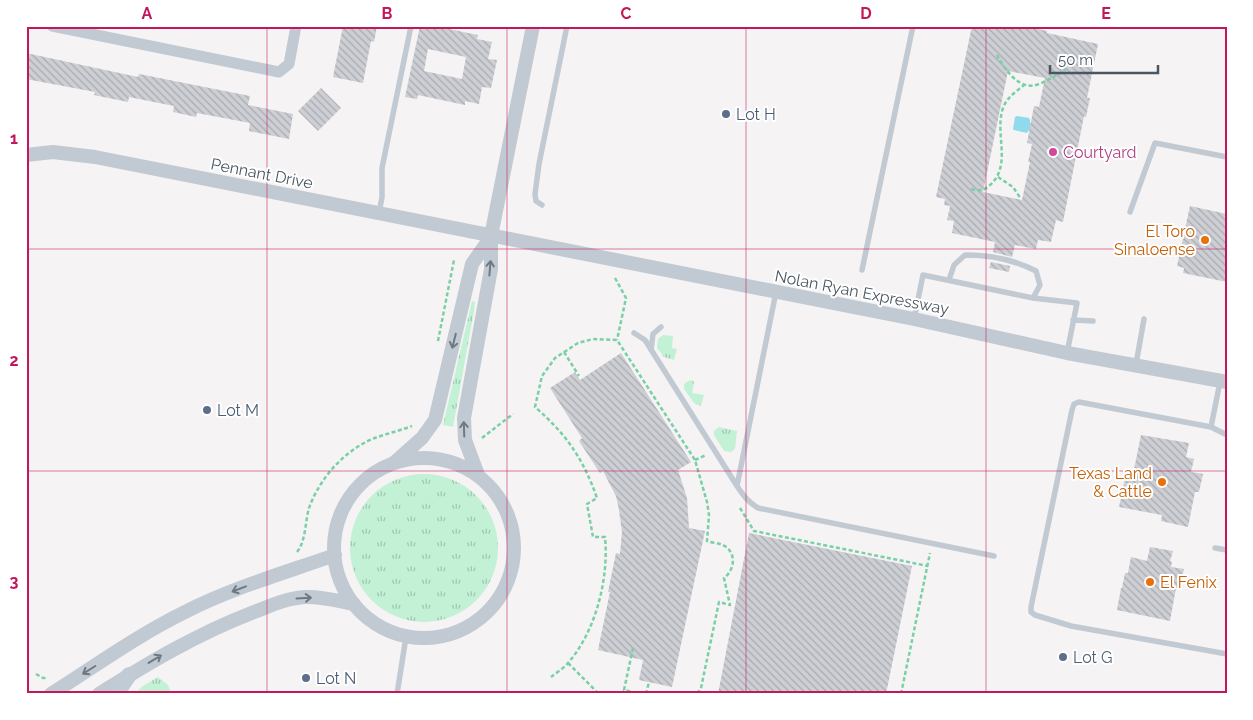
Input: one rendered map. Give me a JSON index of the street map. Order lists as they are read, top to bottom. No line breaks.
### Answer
{"streets":{"street":["Pennant Drive","Nolan Ryan Expressway"]},"crossings":[["Pennant Drive","Nolan Ryan Expressway"]],"places":["Lot H","Courtyard","El Toro Sinaloense","Lot M","Texas Land & Cattle","El Fenix","Lot G","Lot N"],"scale_bar":"50 m","grid":{"columns":["A","B","C","D","E"],"rows":["1","2","3"]}}
